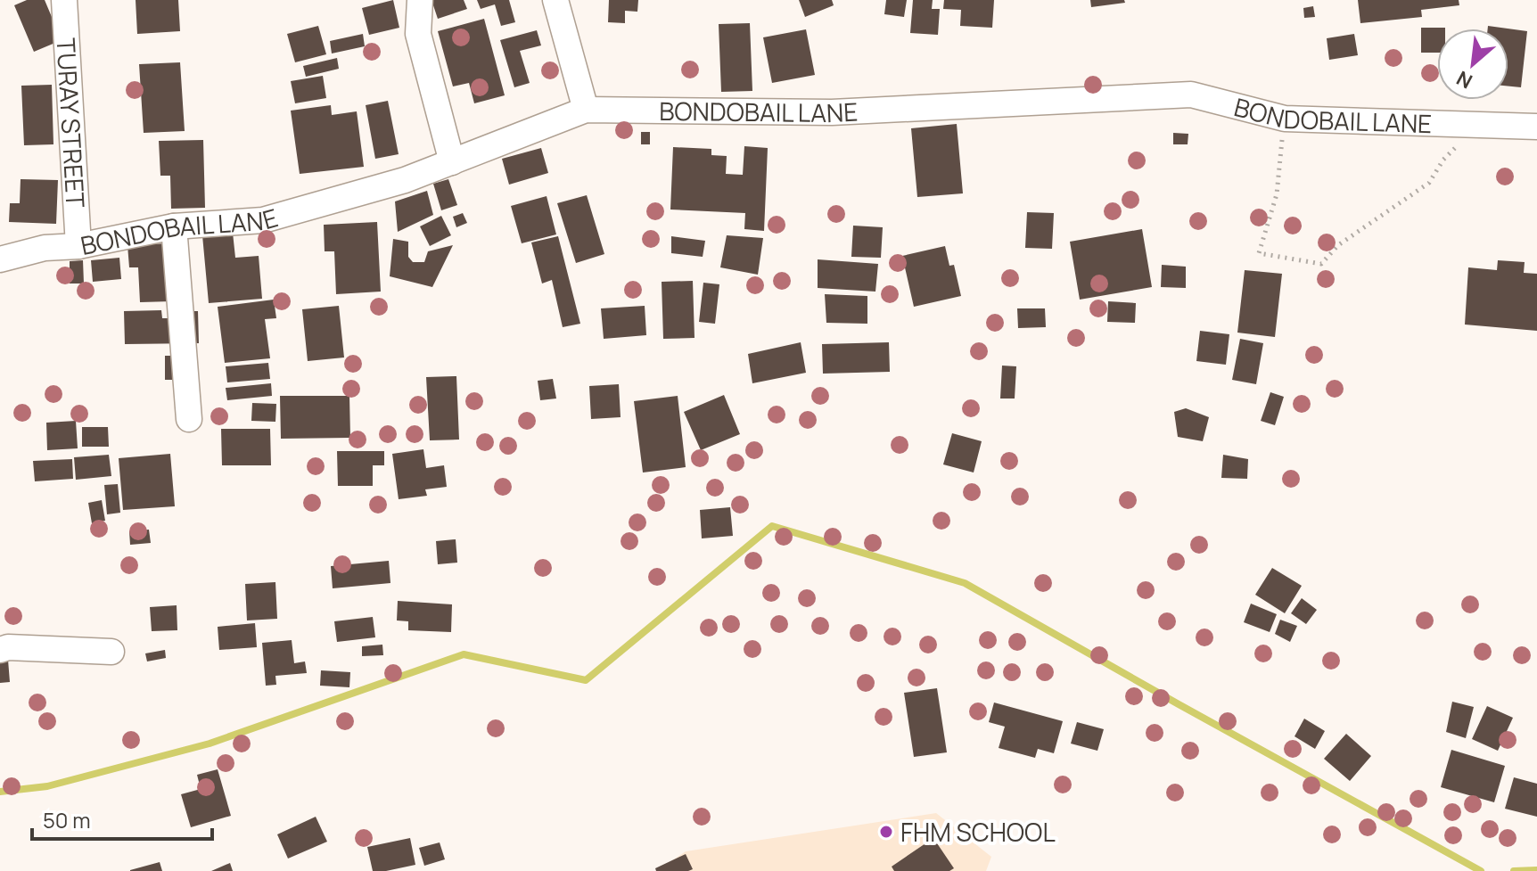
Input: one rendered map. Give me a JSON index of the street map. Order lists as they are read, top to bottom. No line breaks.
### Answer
{"streets":{"street":["BONDOBAIL LANE","TURAY STREET"]},"crossings":[["BONDOBAIL LANE","TURAY STREET"]],"places":["FHM SCHOOL"],"scale_bar":"50 m","north":"bottom left"}
